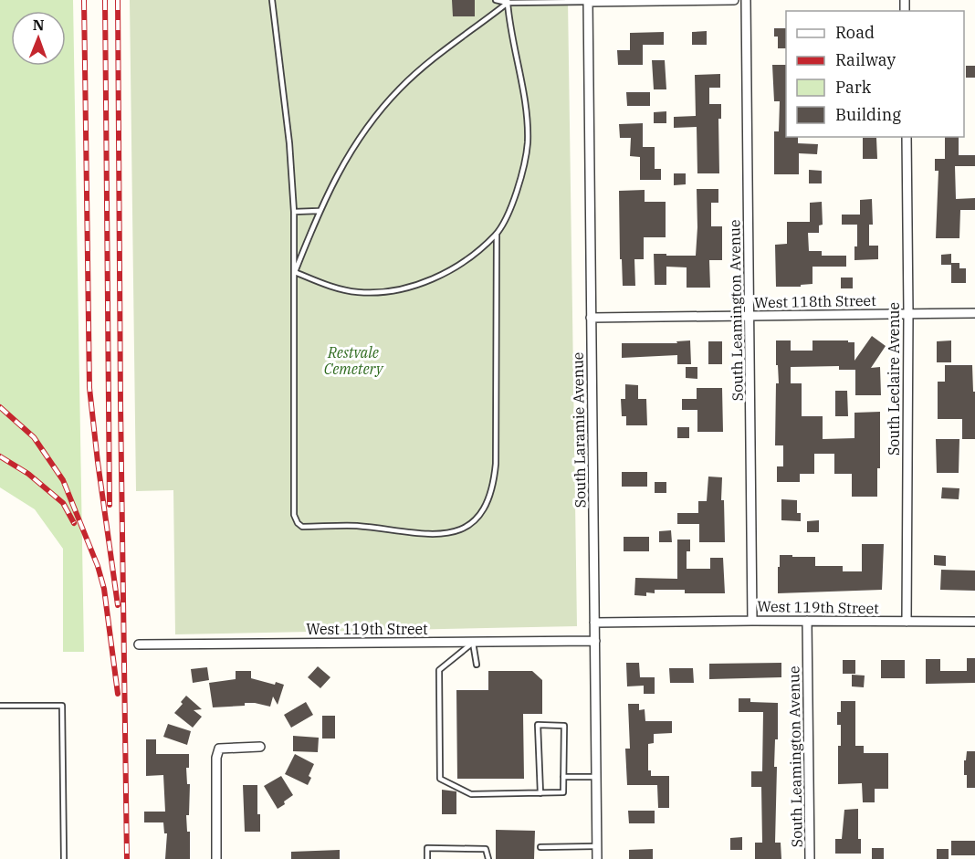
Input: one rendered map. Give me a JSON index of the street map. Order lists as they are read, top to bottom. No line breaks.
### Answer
{"streets":{"street":["West 118th Street","South Leamington Avenue","South Leclaire Avenue","South Laramie Avenue","West 119th Street"]},"crossings":[["West 118th Street","South Leamington Avenue"],["West 118th Street","South Leclaire Avenue"],["West 118th Street","South Laramie Avenue"],["South Leamington Avenue","West 119th Street"],["South Leclaire Avenue","West 119th Street"],["South Laramie Avenue","West 119th Street"]],"parks":["Restvale Cemetery"],"legend":["Road","Railway","Park","Building"],"north":"top"}
